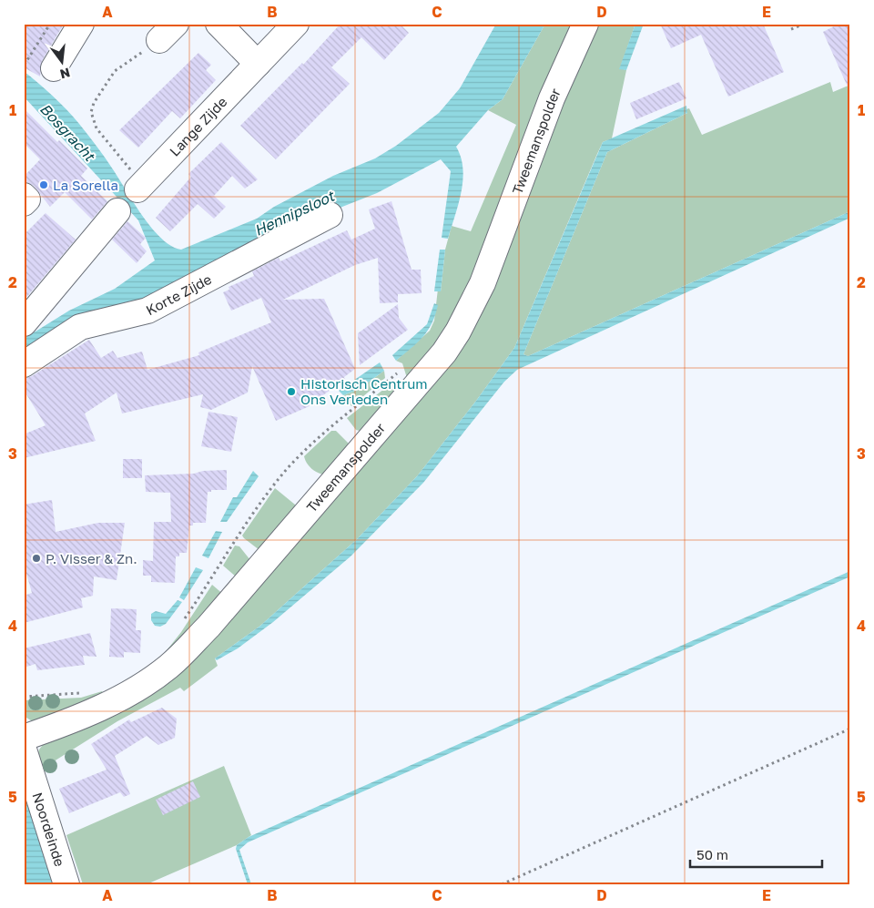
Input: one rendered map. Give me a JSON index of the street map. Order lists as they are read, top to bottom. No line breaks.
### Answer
{"streets":{"street":["Lange Zijde","Tweemanspolder","Korte Zijde","Noordeinde"]},"water":["Bosgracht","Hennipsloot"],"places":["La Sorella","Historisch Centrum Ons Verleden","P. Visser & Zn."],"scale_bar":"50 m","north":"bottom","grid":{"columns":["A","B","C","D","E"],"rows":["1","2","3","4","5"]}}
